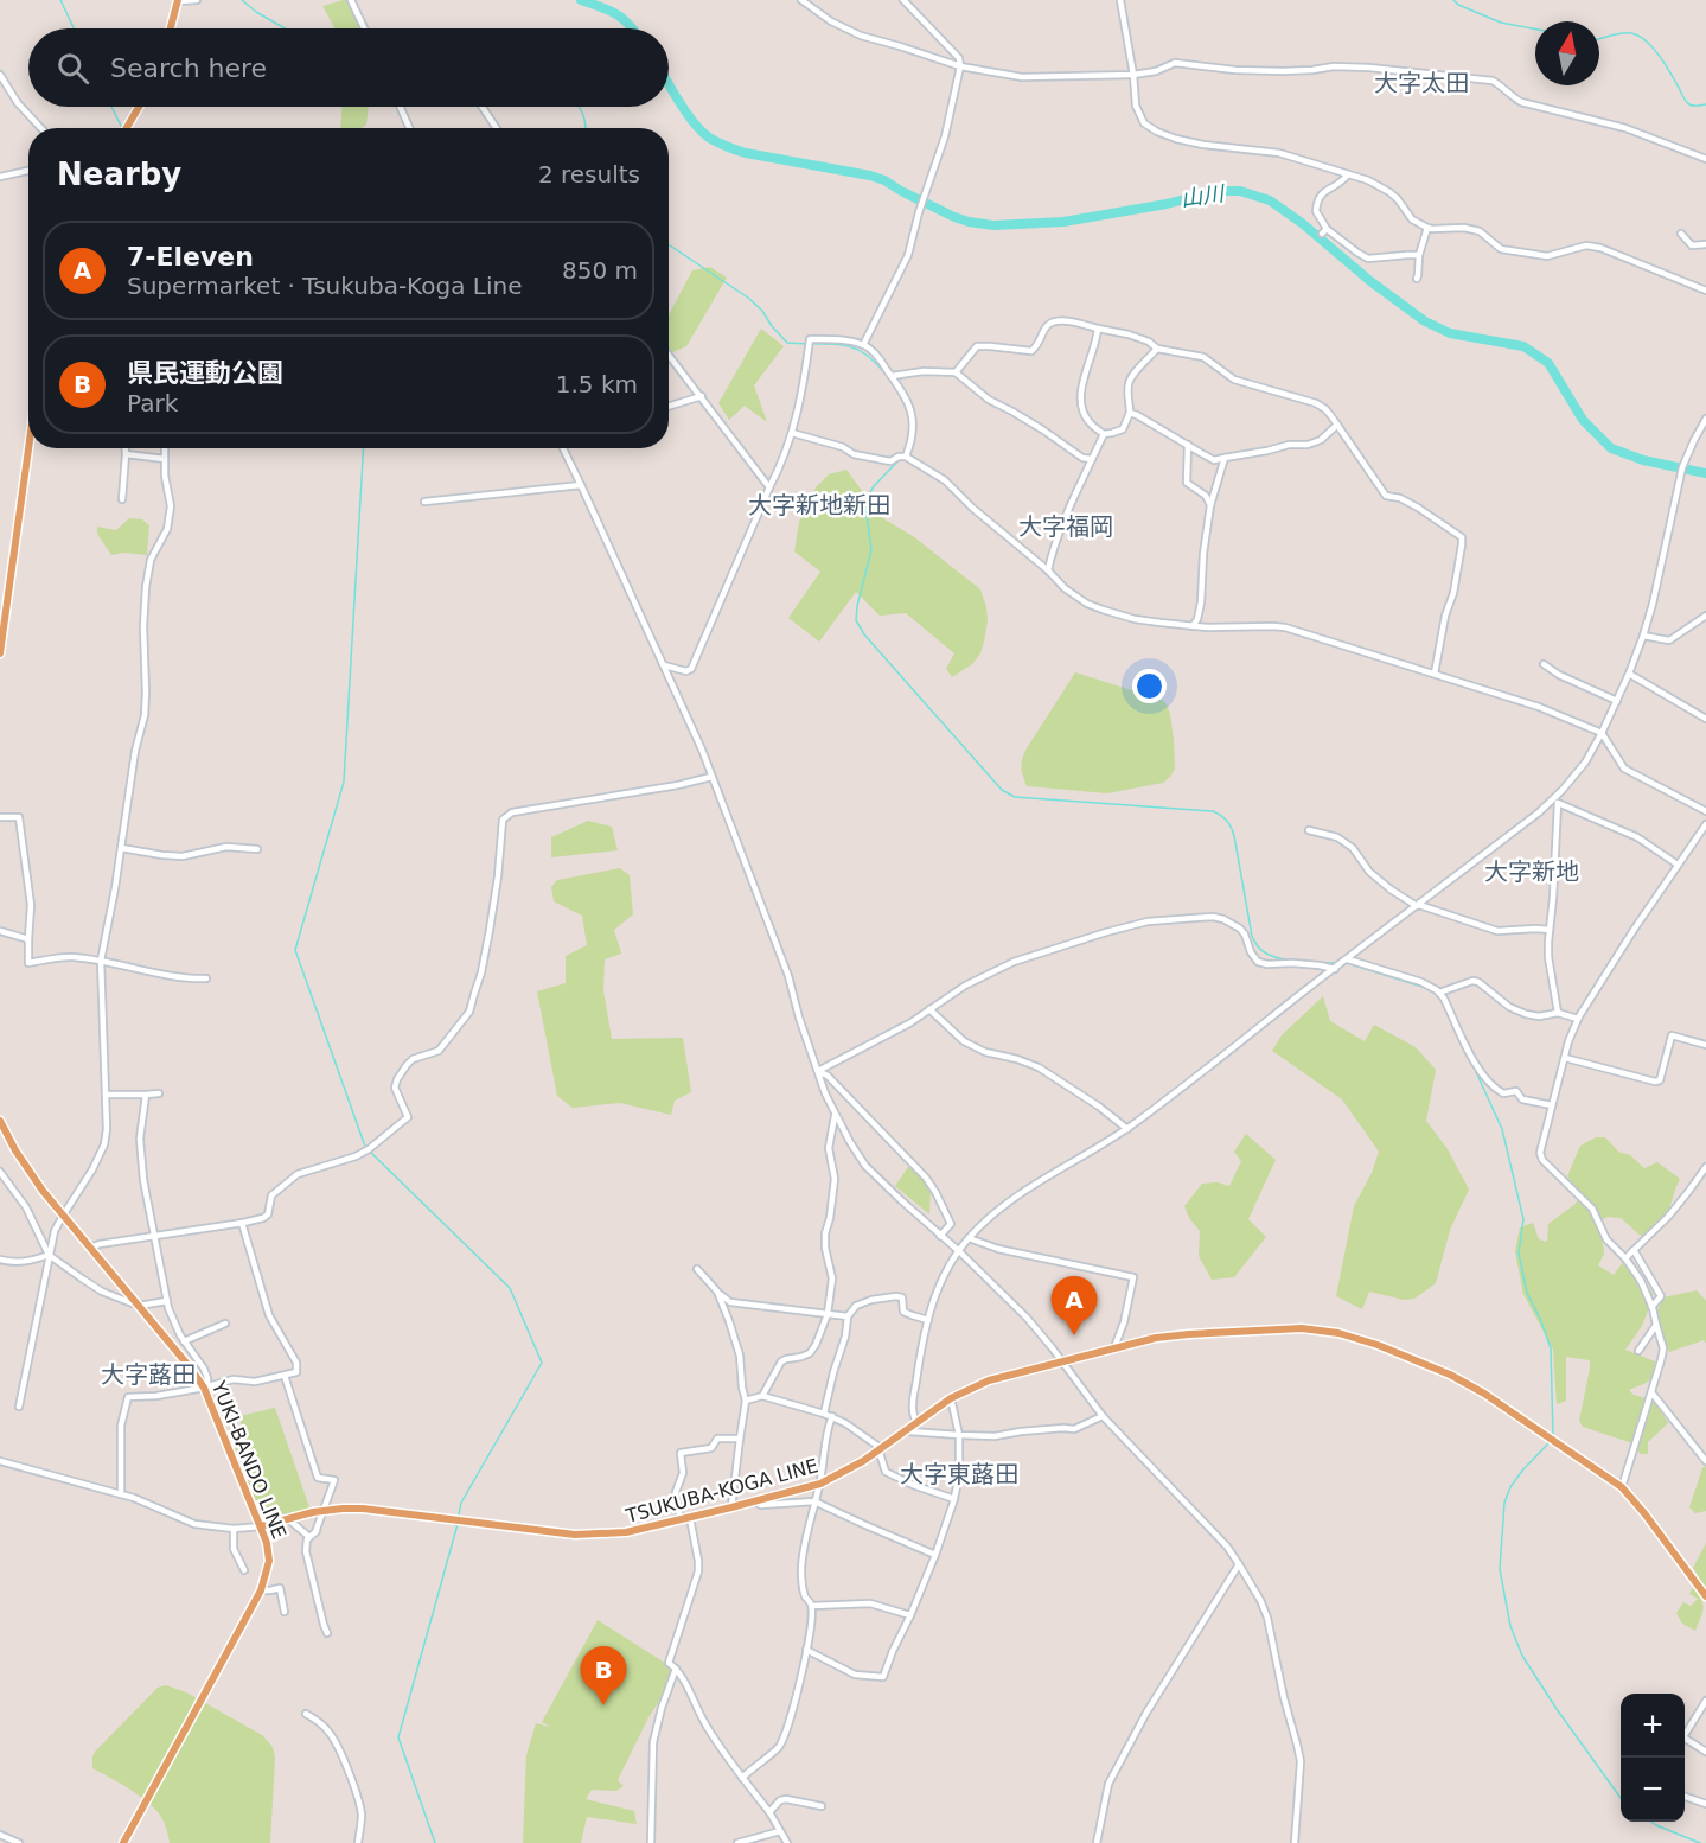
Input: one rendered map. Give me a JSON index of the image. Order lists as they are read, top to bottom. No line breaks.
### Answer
{"streets":{"main road":["YUKI-BANDO LINE","TSUKUBA-KOGA LINE"]},"crossings":[["YUKI-BANDO LINE","TSUKUBA-KOGA LINE"]],"districts":["大字太田","大字新地新田","大字福岡","大字新地","大字蕗田","大字東蕗田"],"water":["山川"],"north":"top","page":{"search":"Search here","heading":["Nearby","2 results"],"list":[{"mark":"A","name":"7-Eleven","note":"Supermarket · Tsukuba-Koga Line","value":"850 m"},{"mark":"B","name":"県民運動公園","note":"Park","value":"1.5 km"}],"pins":["A","B"],"map_buttons":["+","−"]}}
